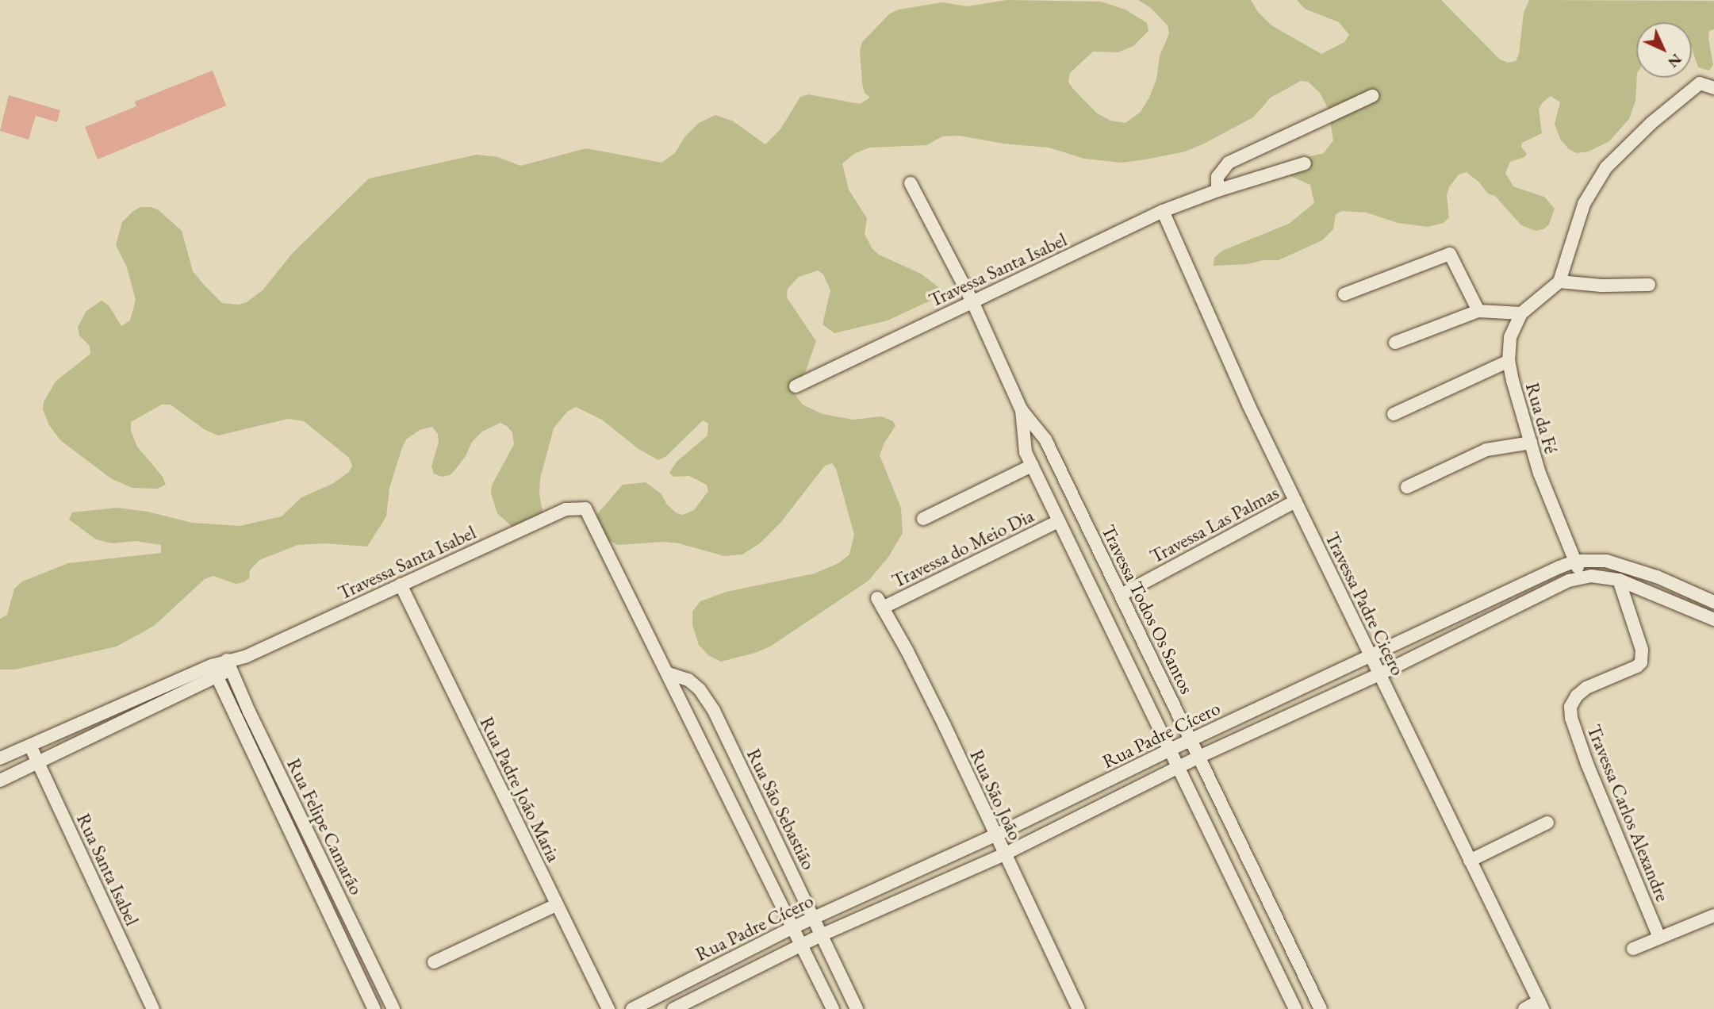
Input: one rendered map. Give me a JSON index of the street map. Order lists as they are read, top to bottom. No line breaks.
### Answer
{"streets":{"street":["Travessa Santa Isabel","Rua da Fé","Travessa Las Palmas","Travessa do Meio Dia","Travessa Padre Cicero","Travessa Todos Os Santos","Rua Padre Cícero","Rua Padre João Maria","Rua São João","Rua São Sebastião","Travessa Carlos Alexandre","Rua Felipe Camarão","Rua Santa Isabel"]},"crossings":[["Travessa Santa Isabel","Travessa Padre Cicero"],["Travessa Santa Isabel","Travessa Todos Os Santos"],["Travessa Santa Isabel","Rua Padre João Maria"],["Travessa Santa Isabel","Rua São Sebastião"],["Travessa Santa Isabel","Rua Felipe Camarão"],["Travessa Santa Isabel","Rua Santa Isabel"],["Rua da Fé","Rua Padre Cícero"],["Travessa Las Palmas","Travessa Padre Cicero"],["Travessa Las Palmas","Travessa Todos Os Santos"],["Travessa do Meio Dia","Travessa Todos Os Santos"],["Travessa do Meio Dia","Rua São João"],["Travessa Padre Cicero","Rua Padre Cícero"],["Travessa Todos Os Santos","Rua Padre Cícero"],["Rua Padre Cícero","Rua São João"],["Rua Padre Cícero","Rua São Sebastião"],["Rua Padre Cícero","Travessa Carlos Alexandre"]],"north":"bottom right"}
